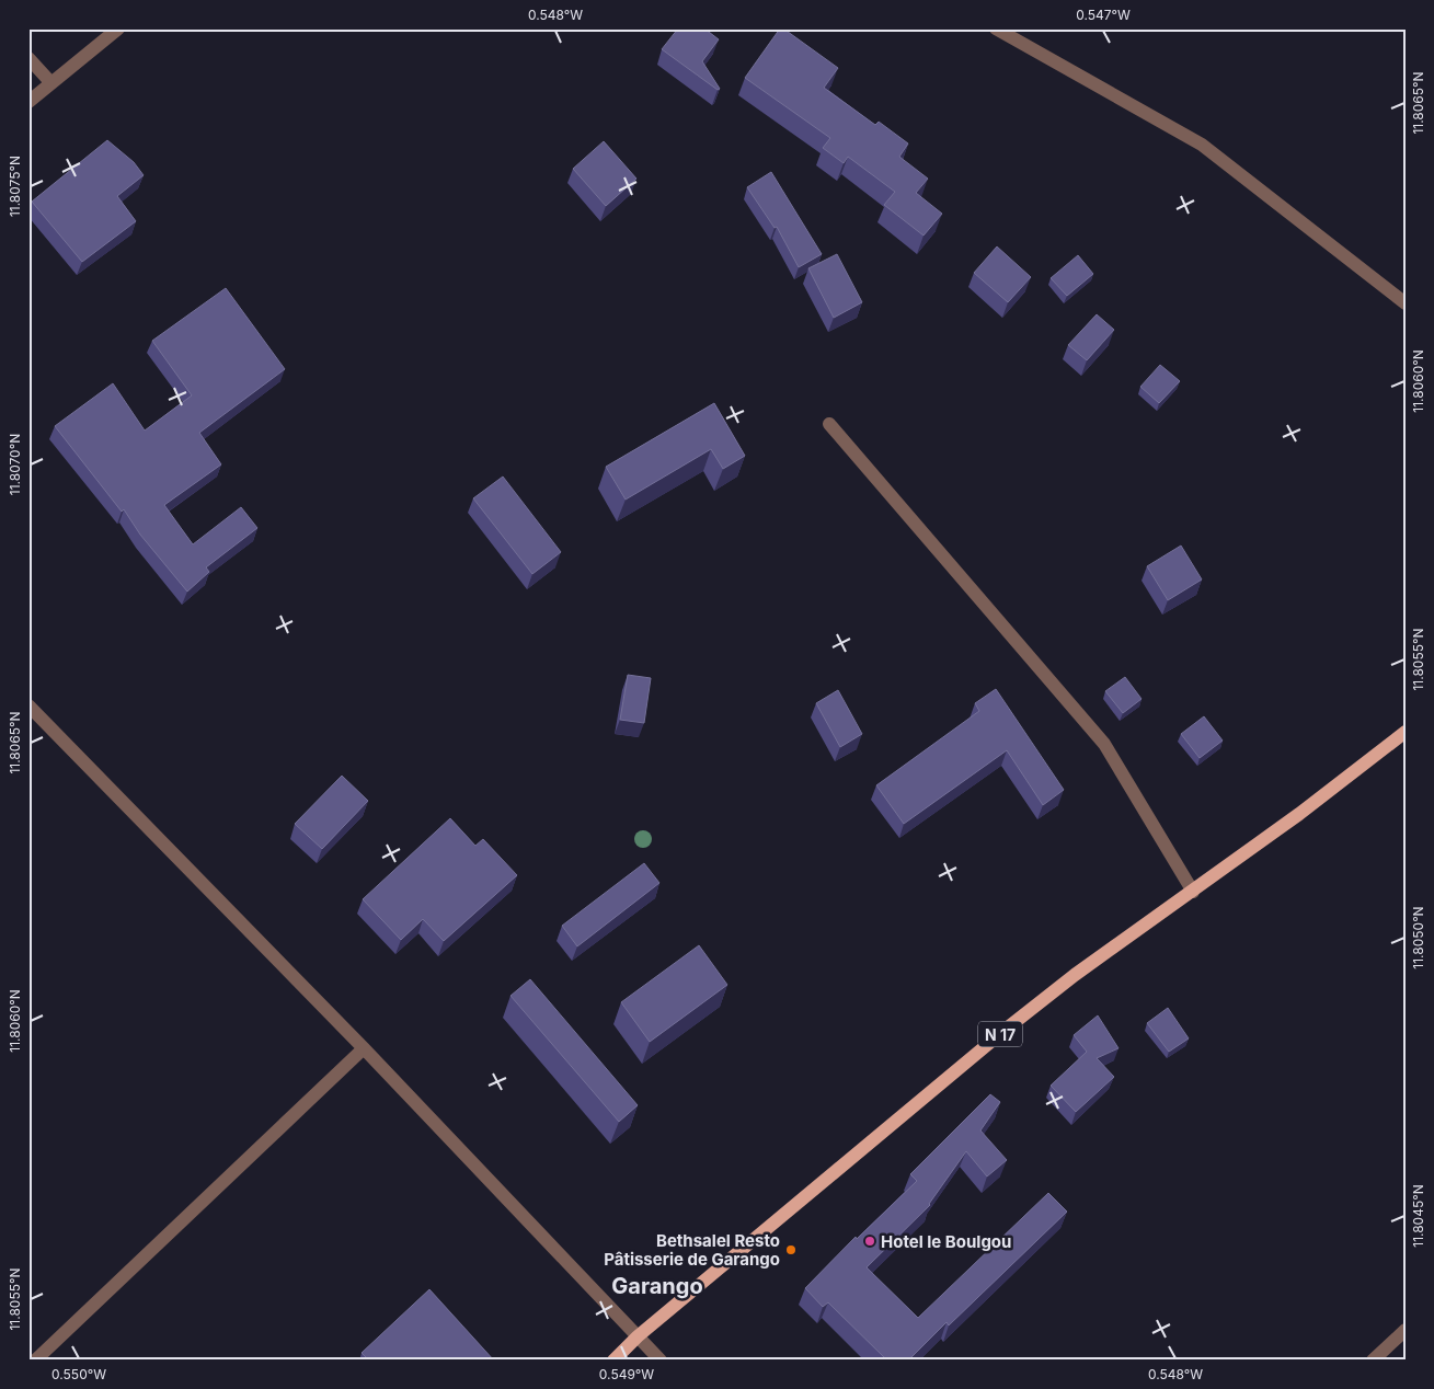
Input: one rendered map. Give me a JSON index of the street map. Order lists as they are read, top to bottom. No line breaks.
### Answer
{"streets":{"main road":["N 17"]},"districts":["Garango"],"places":["Hotel le Boulgou","Bethsalel Resto Pâtisserie de Garango"],"coordinates":["0.548°W","0.547°W","11.8065°N","11.8075°N","11.8060°N","11.8070°N","11.8055°N","11.8050°N","11.8045°N","0.550°W","0.549°W"]}
